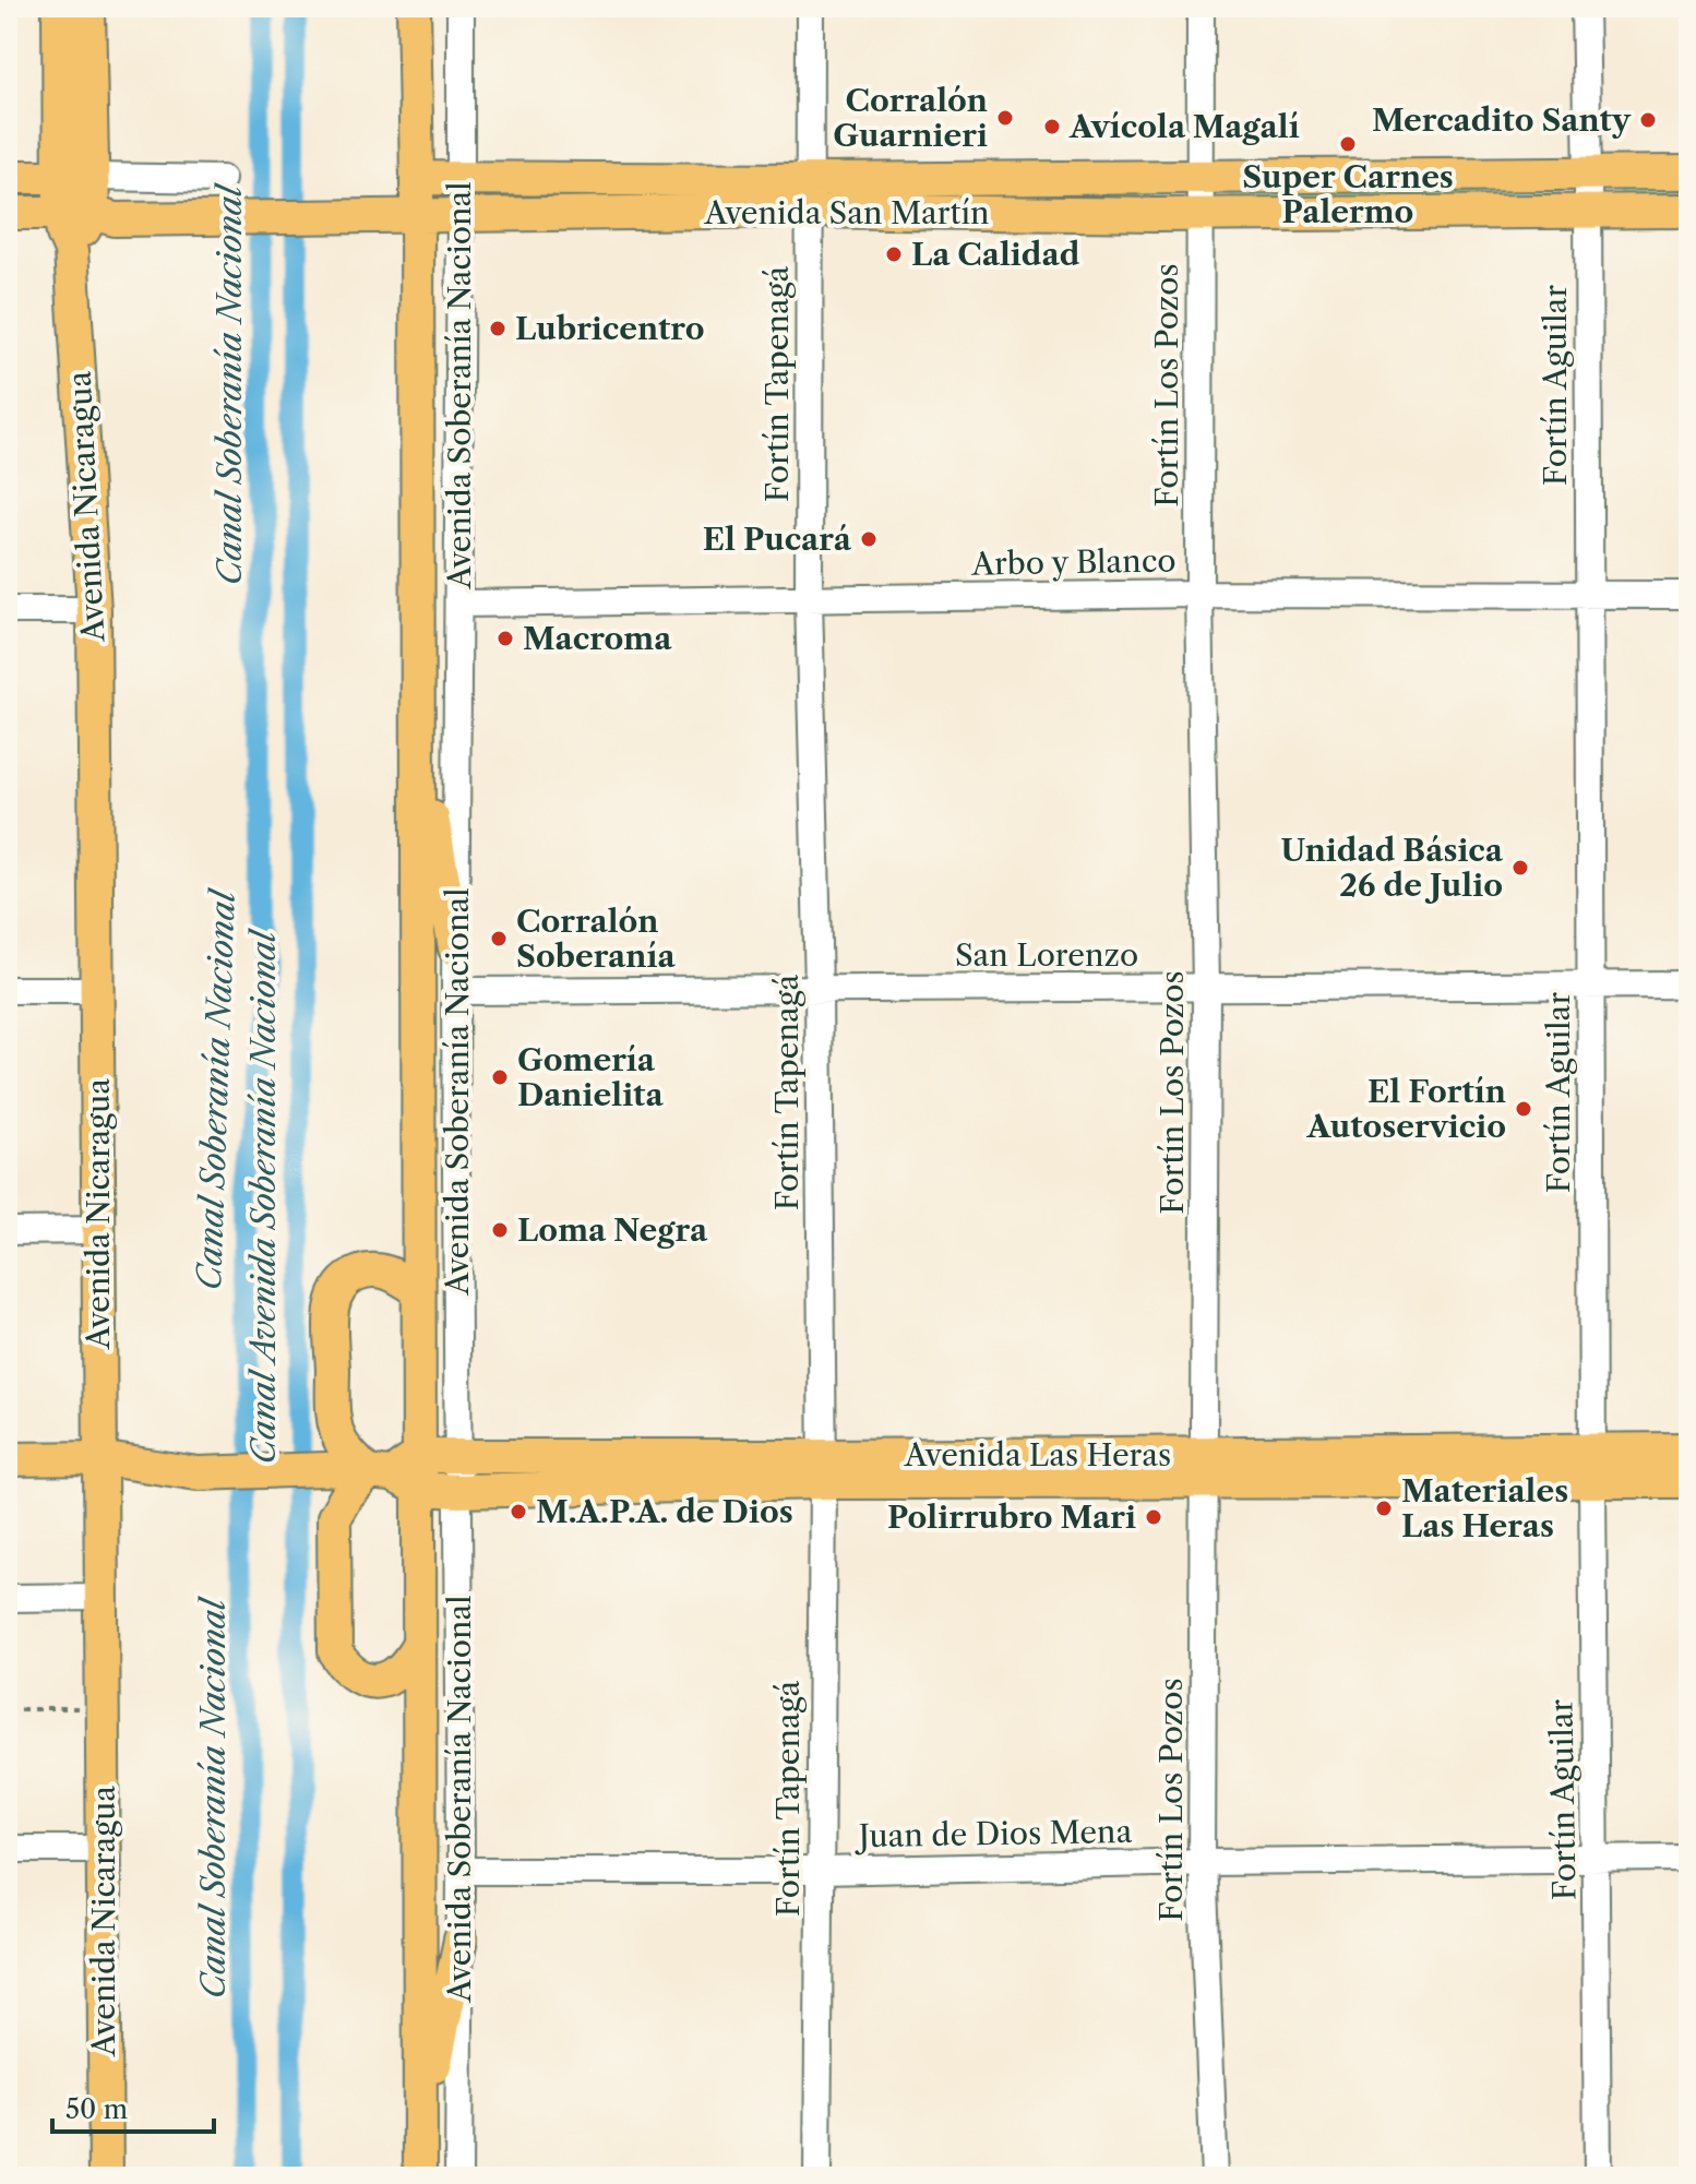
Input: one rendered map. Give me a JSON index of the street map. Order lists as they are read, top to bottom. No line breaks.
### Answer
{"streets":{"main road":["Avenida San Martín","Avenida Soberanía Nacional","Avenida Nicaragua","Avenida Las Heras"],"street":["Fortín Tapenagá","Fortín Los Pozos","Fortín Aguilar","Arbo y Blanco","San Lorenzo","Juan de Dios Mena"]},"crossings":[["Avenida San Martín","Fortín Tapenagá"],["Avenida San Martín","Avenida Soberanía Nacional"],["Avenida San Martín","Fortín Los Pozos"],["Avenida San Martín","Fortín Aguilar"],["Avenida San Martín","Avenida Nicaragua"],["Fortín Tapenagá","Arbo y Blanco"],["Fortín Tapenagá","San Lorenzo"],["Fortín Tapenagá","Avenida Las Heras"],["Fortín Tapenagá","Juan de Dios Mena"],["Avenida Soberanía Nacional","Arbo y Blanco"],["Avenida Soberanía Nacional","San Lorenzo"],["Avenida Soberanía Nacional","Avenida Las Heras"],["Avenida Soberanía Nacional","Juan de Dios Mena"],["Fortín Los Pozos","Arbo y Blanco"],["Fortín Los Pozos","San Lorenzo"],["Fortín Los Pozos","Avenida Las Heras"],["Fortín Los Pozos","Juan de Dios Mena"],["Fortín Aguilar","Arbo y Blanco"],["Fortín Aguilar","San Lorenzo"],["Fortín Aguilar","Avenida Las Heras"],["Fortín Aguilar","Juan de Dios Mena"],["Avenida Nicaragua","Avenida Las Heras"]],"water":["Canal Soberanía Nacional","Canal Avenida Soberanía Nacional"],"places":["Corralón Guarnieri","Mercadito Santy","Avícola Magalí","Super Carnes Palermo","La Calidad","Lubricentro","El Pucará","Macroma","Unidad Básica 26 de Julio","Corralón Soberanía","Gomería Danielita","El Fortín Autoservicio","Loma Negra","Materiales Las Heras","M.A.P.A. de Dios","Polirrubro Mari"],"scale_bar":"50 m"}
